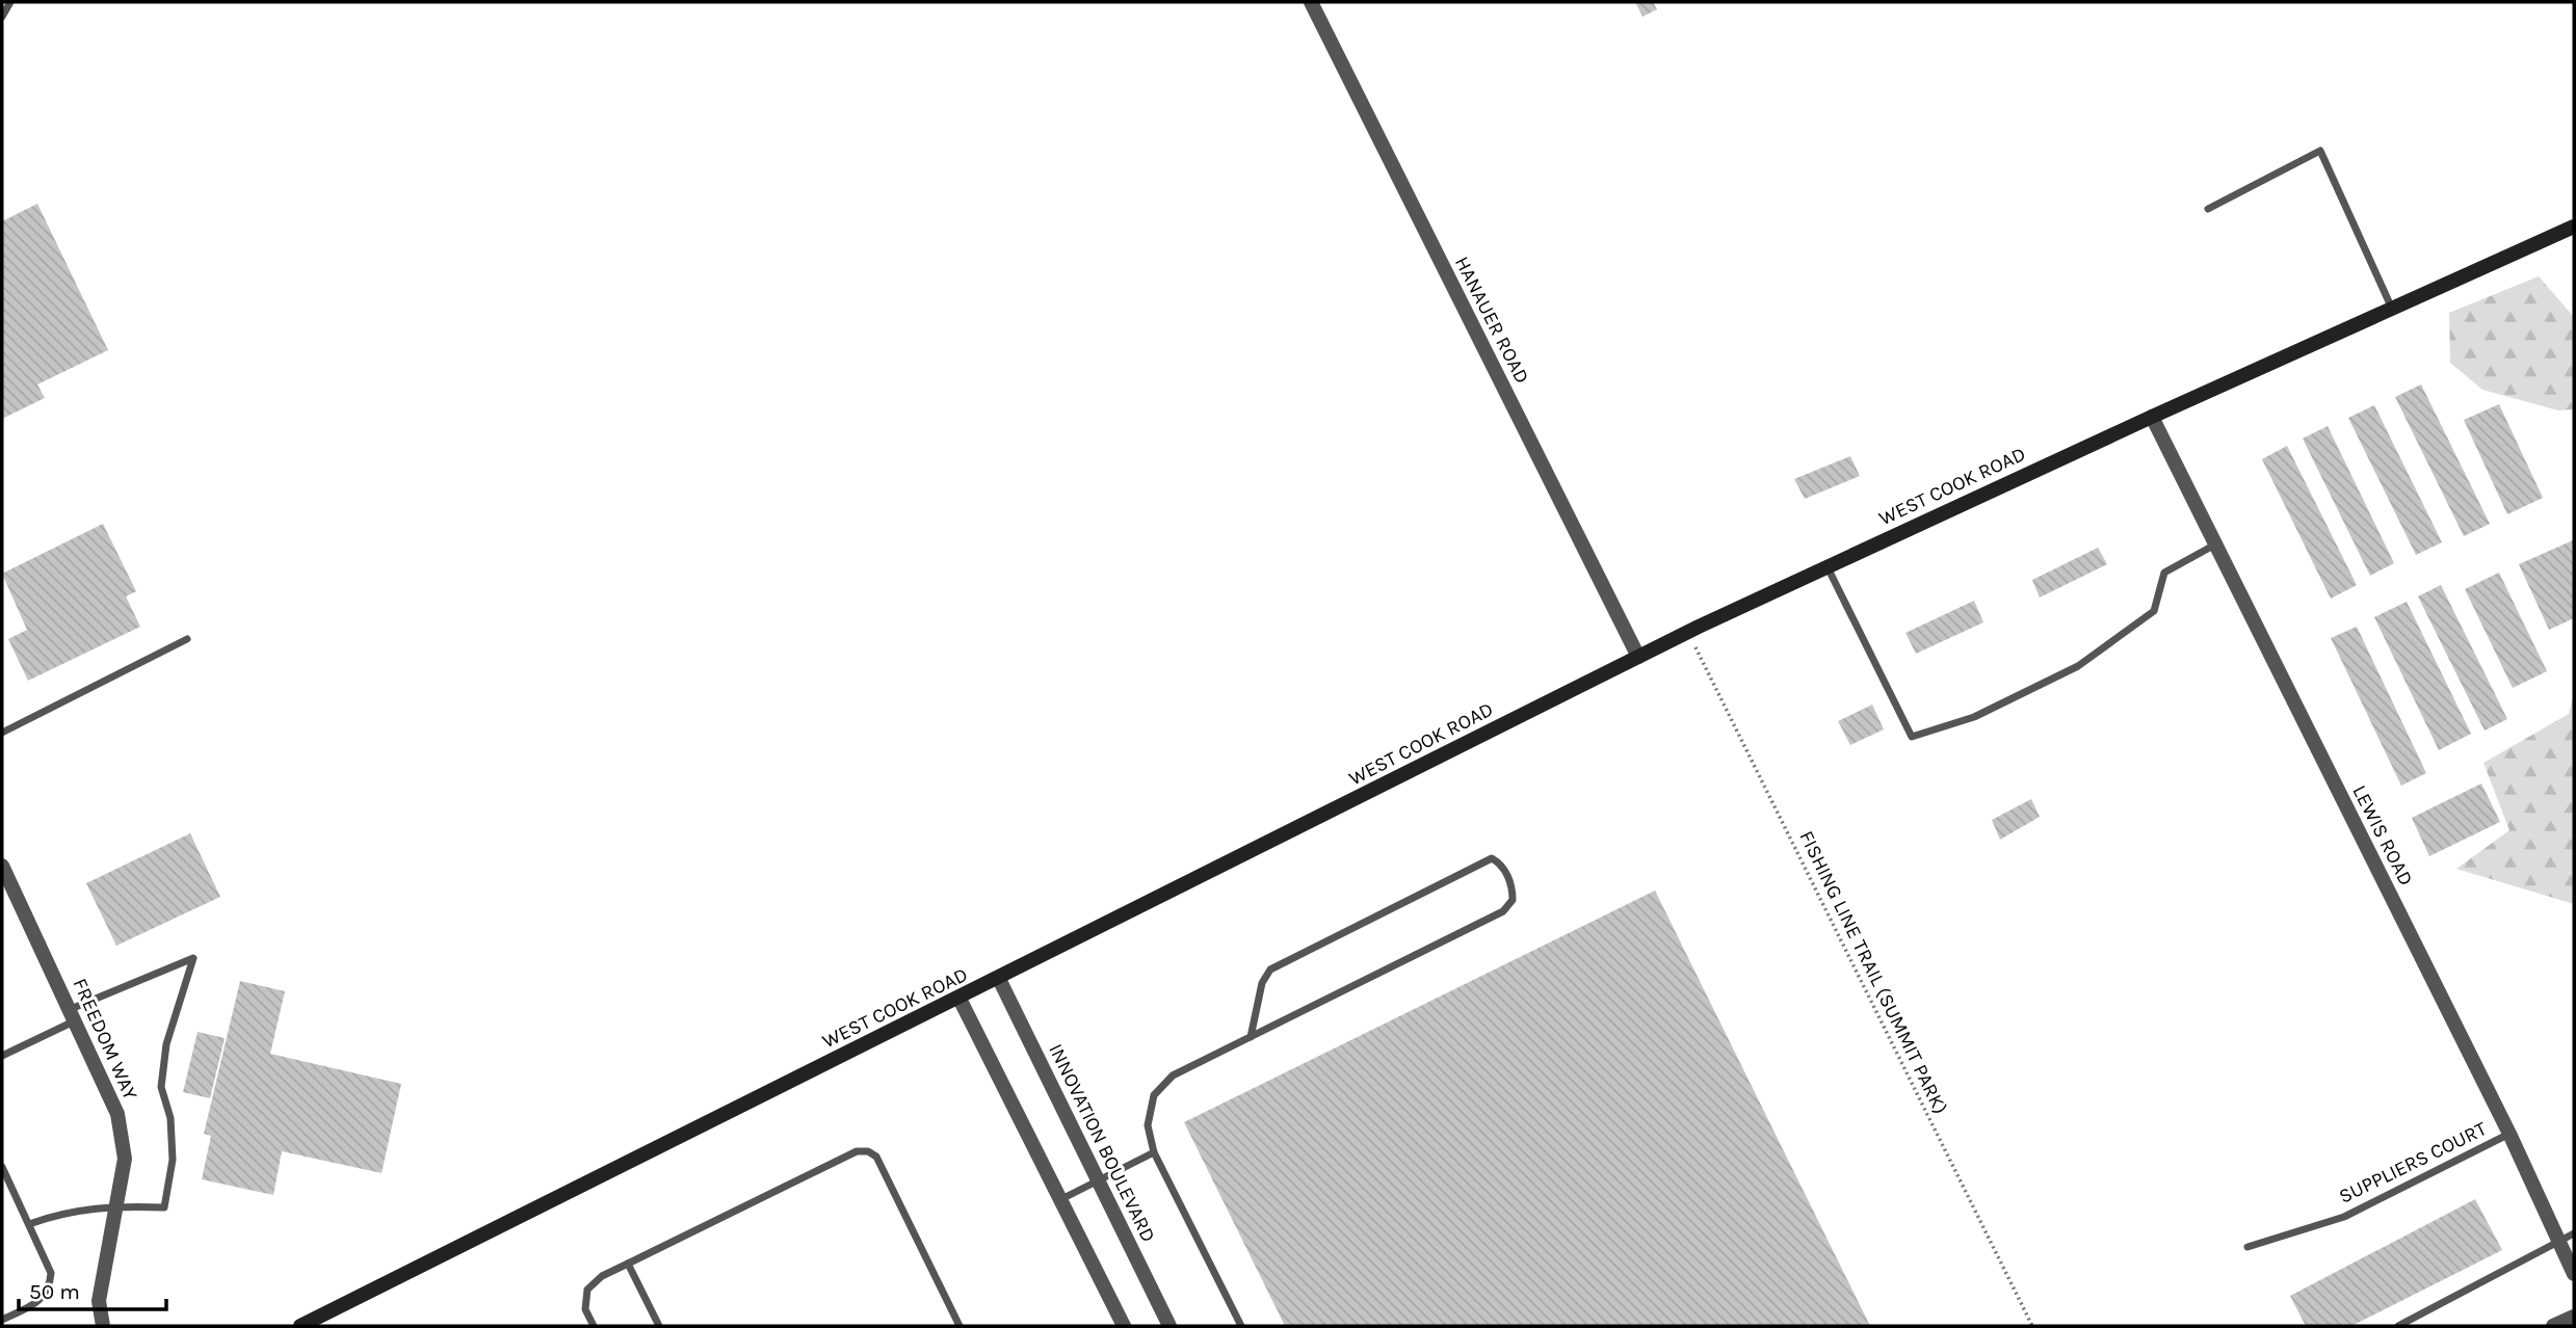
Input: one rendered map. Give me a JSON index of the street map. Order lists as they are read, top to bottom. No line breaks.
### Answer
{"streets":{"main road":["WEST COOK ROAD"],"street":["HANAUER ROAD","LEWIS ROAD","FREEDOM WAY","INNOVATION BOULEVARD"],"lane":["SUPPLIERS COURT"],"path":["FISHING LINE TRAIL (SUMMIT PARK)"]},"crossings":[["HANAUER ROAD","WEST COOK ROAD"],["WEST COOK ROAD","LEWIS ROAD"],["WEST COOK ROAD","FISHING LINE TRAIL (SUMMIT PARK)"],["WEST COOK ROAD","INNOVATION BOULEVARD"],["LEWIS ROAD","SUPPLIERS COURT"]],"scale_bar":"50 m"}
